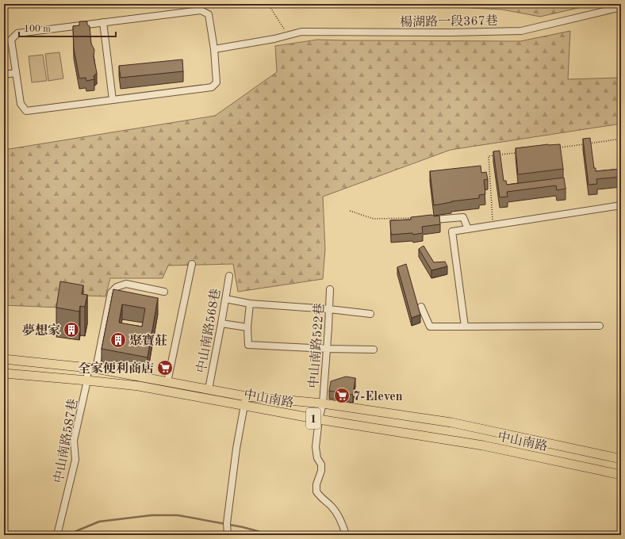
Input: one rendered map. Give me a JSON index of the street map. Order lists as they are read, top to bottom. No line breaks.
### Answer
{"streets":{"main road":["中山南路","1"],"street":["楊湖路一段367巷","中山南路568巷","中山南路522巷","中山南路587巷"]},"crossings":[["中山南路568巷","中山南路"],["中山南路522巷","中山南路"],["中山南路","中山南路587巷"]],"places":{"building":["夢想家","聚寶莊"],"supermarket":["全家便利商店","7-Eleven"]},"scale_bar":"100 m"}
